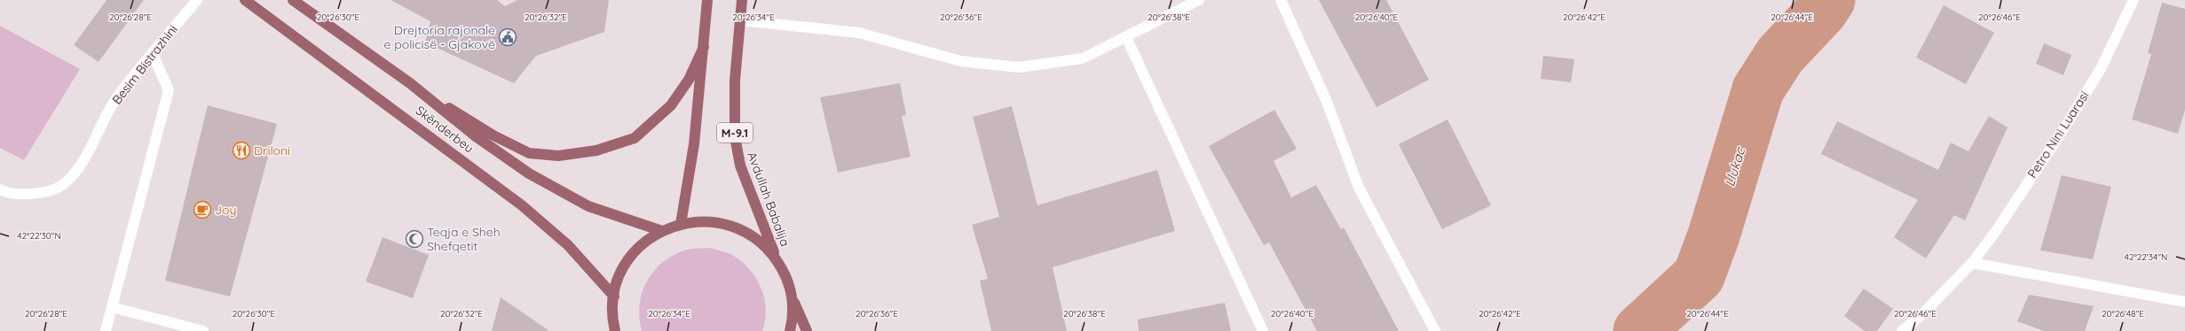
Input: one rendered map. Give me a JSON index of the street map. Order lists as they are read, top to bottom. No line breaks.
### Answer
{"streets":{"main road":["Skënderbeu","M-9.1","Avdullah Babalija"],"street":["Besim Bistrazhini","Petro Nini Luarasi"]},"crossings":[["Skënderbeu","M-9.1"],["M-9.1","Avdullah Babalija"]],"water":["Llukac"],"places":{"public building":["Drejtoria rajonale e policisë - Gjakovë"],"restaurant":["Driloni"],"cafe":["Joy"],"mosque":["Teqja e Sheh Shefqetit"]},"coordinates":["20°26'28\"E","20°26'30\"E","20°26'32\"E","20°26'34\"E","20°26'36\"E","20°26'38\"E","20°26'40\"E","20°26'46\"E","20°26'42\"E","20°26'44\"E","42°22'30\"N","42°22'34\"N","20°26'48\"E"]}
